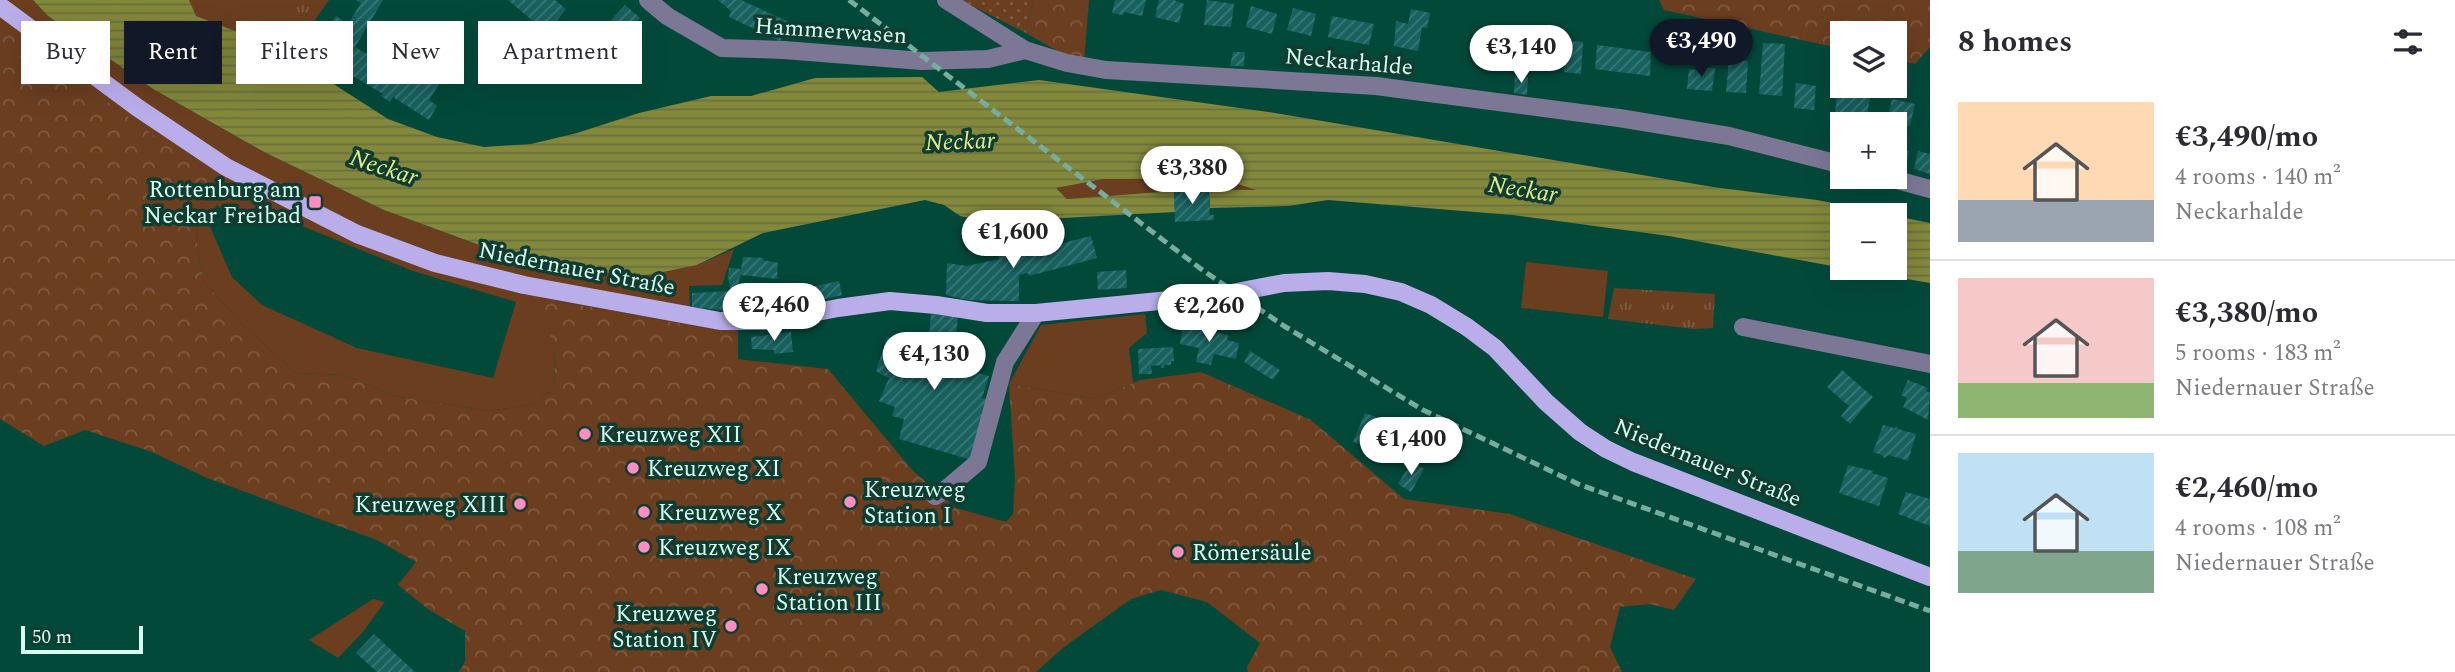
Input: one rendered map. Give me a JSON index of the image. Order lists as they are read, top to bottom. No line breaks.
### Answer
{"streets":{"main road":["Niedernauer Straße"],"street":["Hammerwasen","Neckarhalde"]},"crossings":[["Hammerwasen","Neckarhalde"]],"water":["Neckar"],"places":{"transit":["Rottenburg am Neckar Freibad"],"other":["Kreuzweg XII","Kreuzweg XI","Kreuzweg Station I","Kreuzweg XIII","Kreuzweg X","Kreuzweg IX","Römersäule","Kreuzweg Station III","Kreuzweg Station IV"]},"scale_bar":"50 m","page":{"heading":"8 homes","price":["€3,490","€3,140","€3,380","€1,600","€2,460","€2,260","€4,130","€1,400"],"map_buttons":["+","−"],"chip":["Buy","Rent","Filters","New","Apartment"],"list":[{"name":"€3,490/mo","note":"4 rooms · 140 m² · Neckarhalde"},{"name":"€3,380/mo","note":"5 rooms · 183 m² · Niedernauer Straße"},{"name":"€2,460/mo","note":"4 rooms · 108 m² · Niedernauer Straße"}],"scale":"50 m"}}
